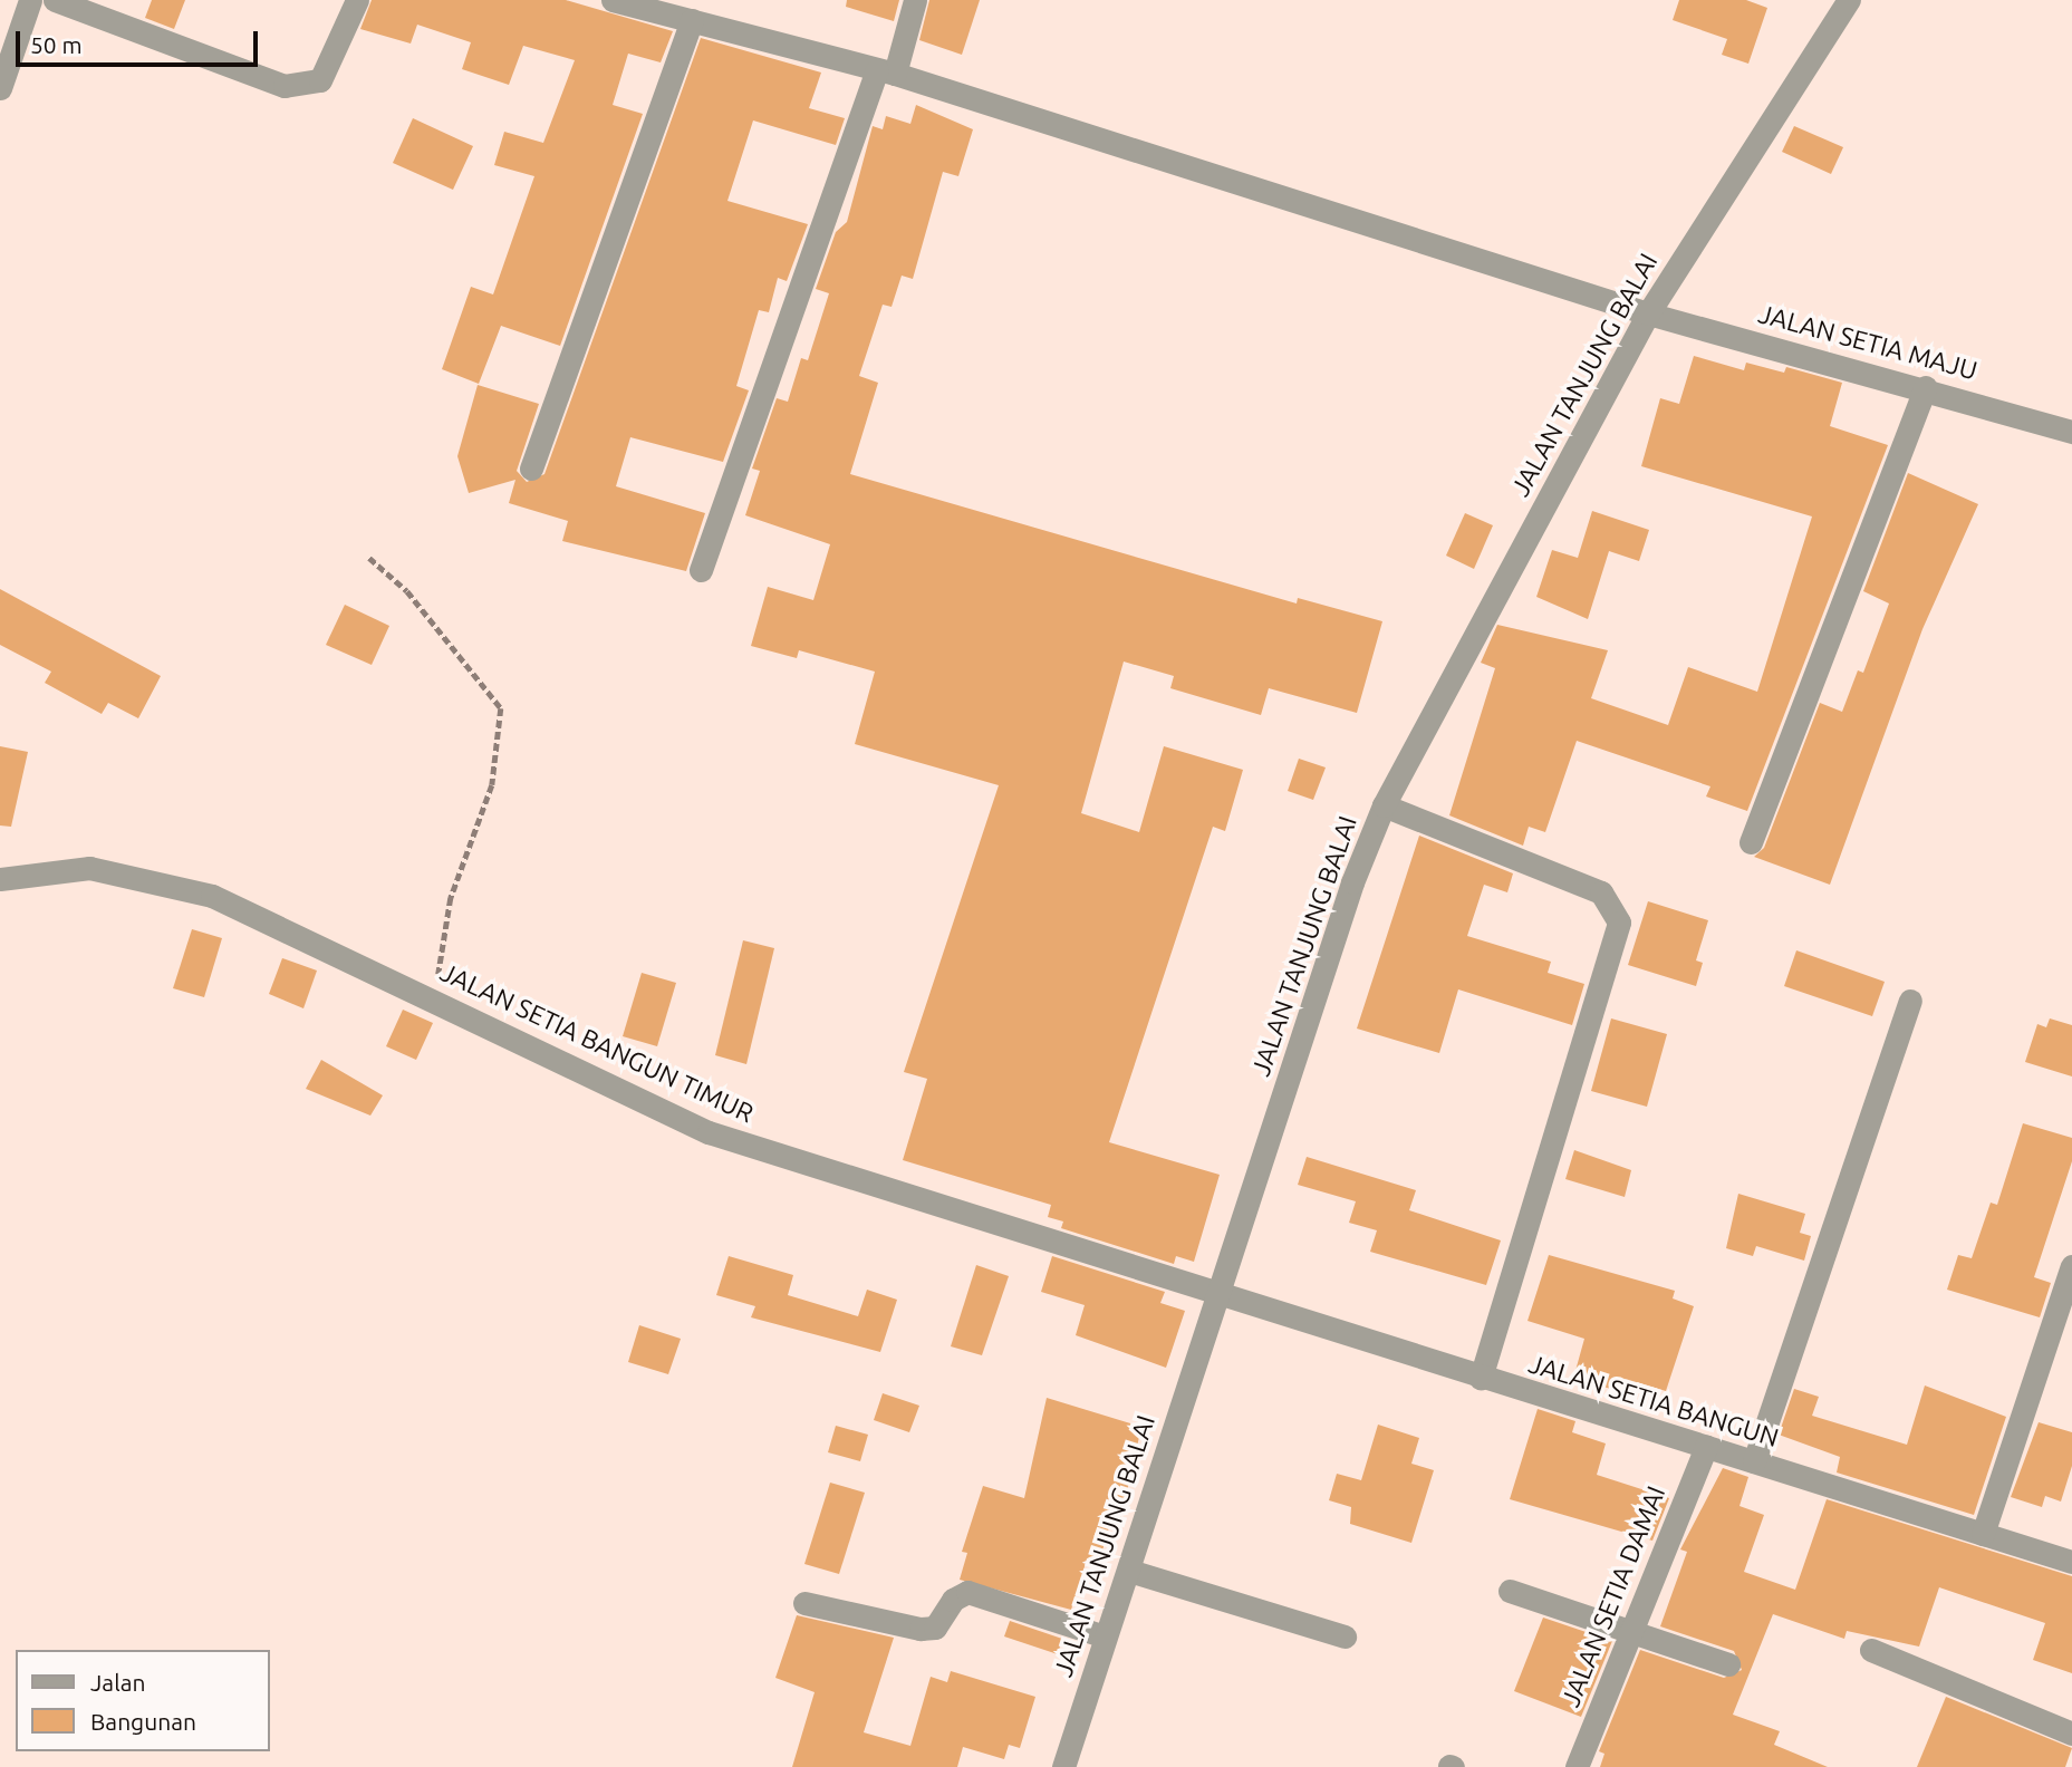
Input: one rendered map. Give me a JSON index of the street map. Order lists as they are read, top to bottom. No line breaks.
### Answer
{"streets":{"street":["JALAN SETIA MAJU","JALAN TANJUNG BALAI","JALAN SETIA BANGUN TIMUR","JALAN SETIA BANGUN","JALAN SETIA DAMAI"]},"crossings":[["JALAN SETIA MAJU","JALAN TANJUNG BALAI"],["JALAN TANJUNG BALAI","JALAN SETIA BANGUN TIMUR"],["JALAN TANJUNG BALAI","JALAN SETIA BANGUN"],["JALAN SETIA BANGUN TIMUR","JALAN SETIA BANGUN"],["JALAN SETIA BANGUN","JALAN SETIA DAMAI"]],"legend":["Jalan","Bangunan"],"scale_bar":"50 m"}
